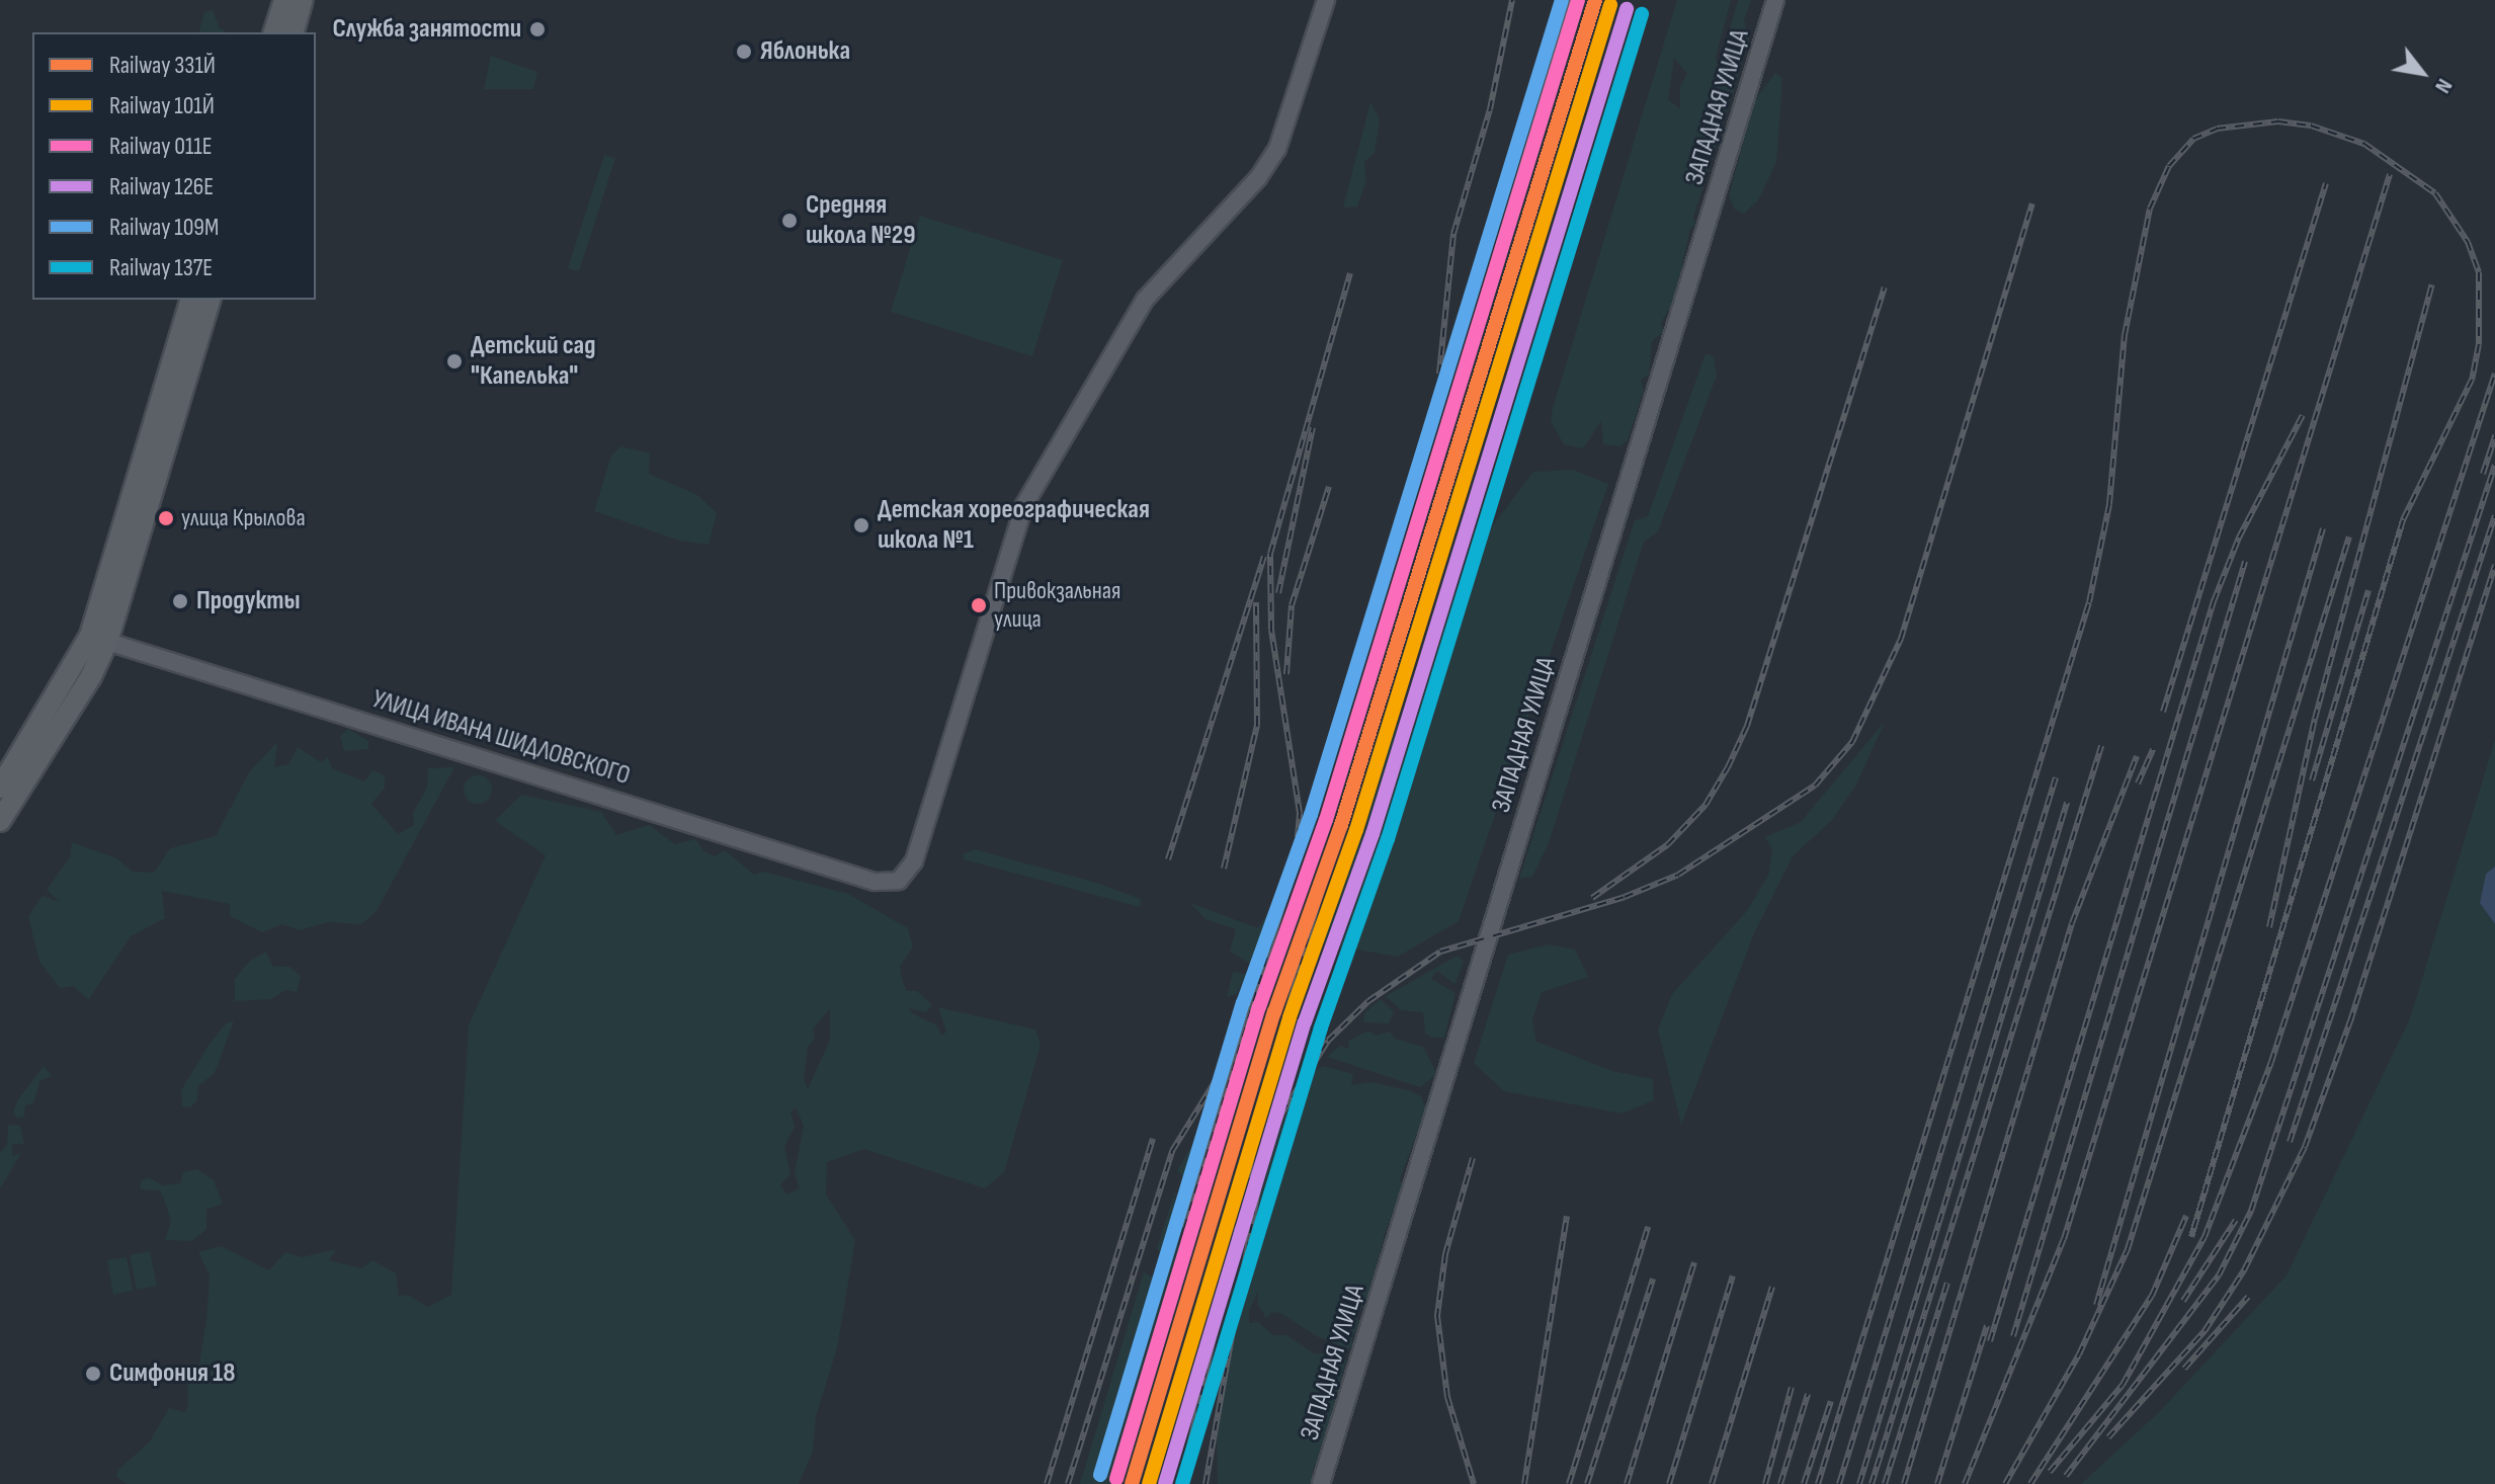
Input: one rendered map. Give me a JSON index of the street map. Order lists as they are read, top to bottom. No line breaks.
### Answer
{"streets":{"street":["ЗАПАДНАЯ УЛИЦА","УЛИЦА ИВАНА ШИДЛОВСКОГО"]},"places":["Служба занятости","Яблонька","Средняя школа №29","Детский сад \"Капелька\"","улица Крылова","Детская хореографическая школа №1","Продукты","Привокзальная улица","Симфония 18"],"lines":["rail line 331Й","rail line 011Е","rail line 109М","rail line 101Й","rail line 126Е","rail line 137Е"],"legend":["Railway 331Й","Railway 101Й","Railway 011Е","Railway 126Е","Railway 109М","Railway 137Е"],"north":"bottom right"}
